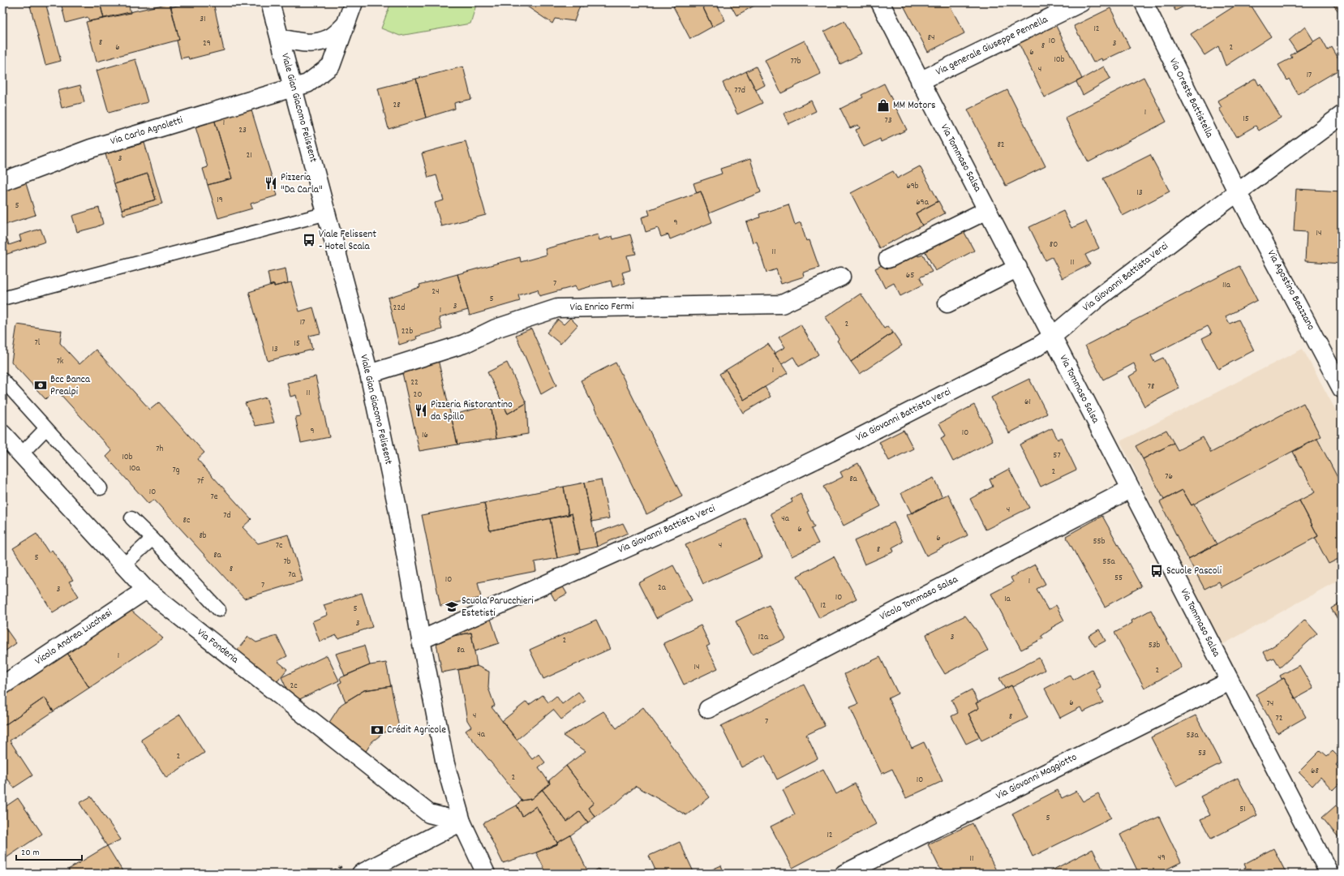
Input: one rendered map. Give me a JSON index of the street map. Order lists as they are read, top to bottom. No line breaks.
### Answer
{"streets":{"street":["Via generale Giuseppe Pennella","Via Oreste Battistella","Viale Gian Giacomo Felissent","Via Carlo Agnoletti","Via Tommaso Salsa","Via Giovanni Battista Verci","Via Agostino Beazzano","Via Enrico Fermi","Vicolo Tommaso Salsa","Vicolo Andrea Lucchesi","Via Fonderia","Via Giovanni Maggiotto"]},"crossings":[["Via generale Giuseppe Pennella","Via Tommaso Salsa"],["Via Oreste Battistella","Via Giovanni Battista Verci"],["Via Oreste Battistella","Via Agostino Beazzano"],["Viale Gian Giacomo Felissent","Via Carlo Agnoletti"],["Viale Gian Giacomo Felissent","Via Giovanni Battista Verci"],["Viale Gian Giacomo Felissent","Via Enrico Fermi"],["Viale Gian Giacomo Felissent","Via Fonderia"],["Via Tommaso Salsa","Via Giovanni Battista Verci"],["Via Tommaso Salsa","Vicolo Tommaso Salsa"],["Via Tommaso Salsa","Via Giovanni Maggiotto"],["Via Giovanni Battista Verci","Via Agostino Beazzano"],["Vicolo Andrea Lucchesi","Via Fonderia"]],"places":{"shop":["MM Motors"],"restaurant":["Pizzeria \"Da Carla\"","Pizzeria Ristorantino da Spillo"],"bus stop":["Viale Felissent - Hotel Scala","Scuole Pascoli"],"bank":["Bcc Banca Prealpi","Crédit Agricole"],"school or university":["Scuola Parucchieri Estetisti"]},"house_numbers":["31","12","84","10","8","29","3","8","6","2","6","10b","77b","4","17","77d","28","1","15","73","1","23","82","21","3","69b","13","19","69a","5","9","14","80","11","11","65","7","11a","24","5","3","22d","1","17","2","22b","7l","15","13","7k","1","22","78","11","20","61","9","10","16","7h","57","10b","10a","7g","2","76","8a","7f","10","7e","4","7d","4a","8c","6","8b","6","55b","7c","4","8","8a","5","7b","55a","8","7a","55","10","1","7","2a","3","10","1a","12","5","3","12a","3","2","53b","8a","1","14","2","2c","6","74","4","8","72","7","4a","53a","53","2","68","2","10","51","5","12","49","11"],"scale_bar":"20 m"}
